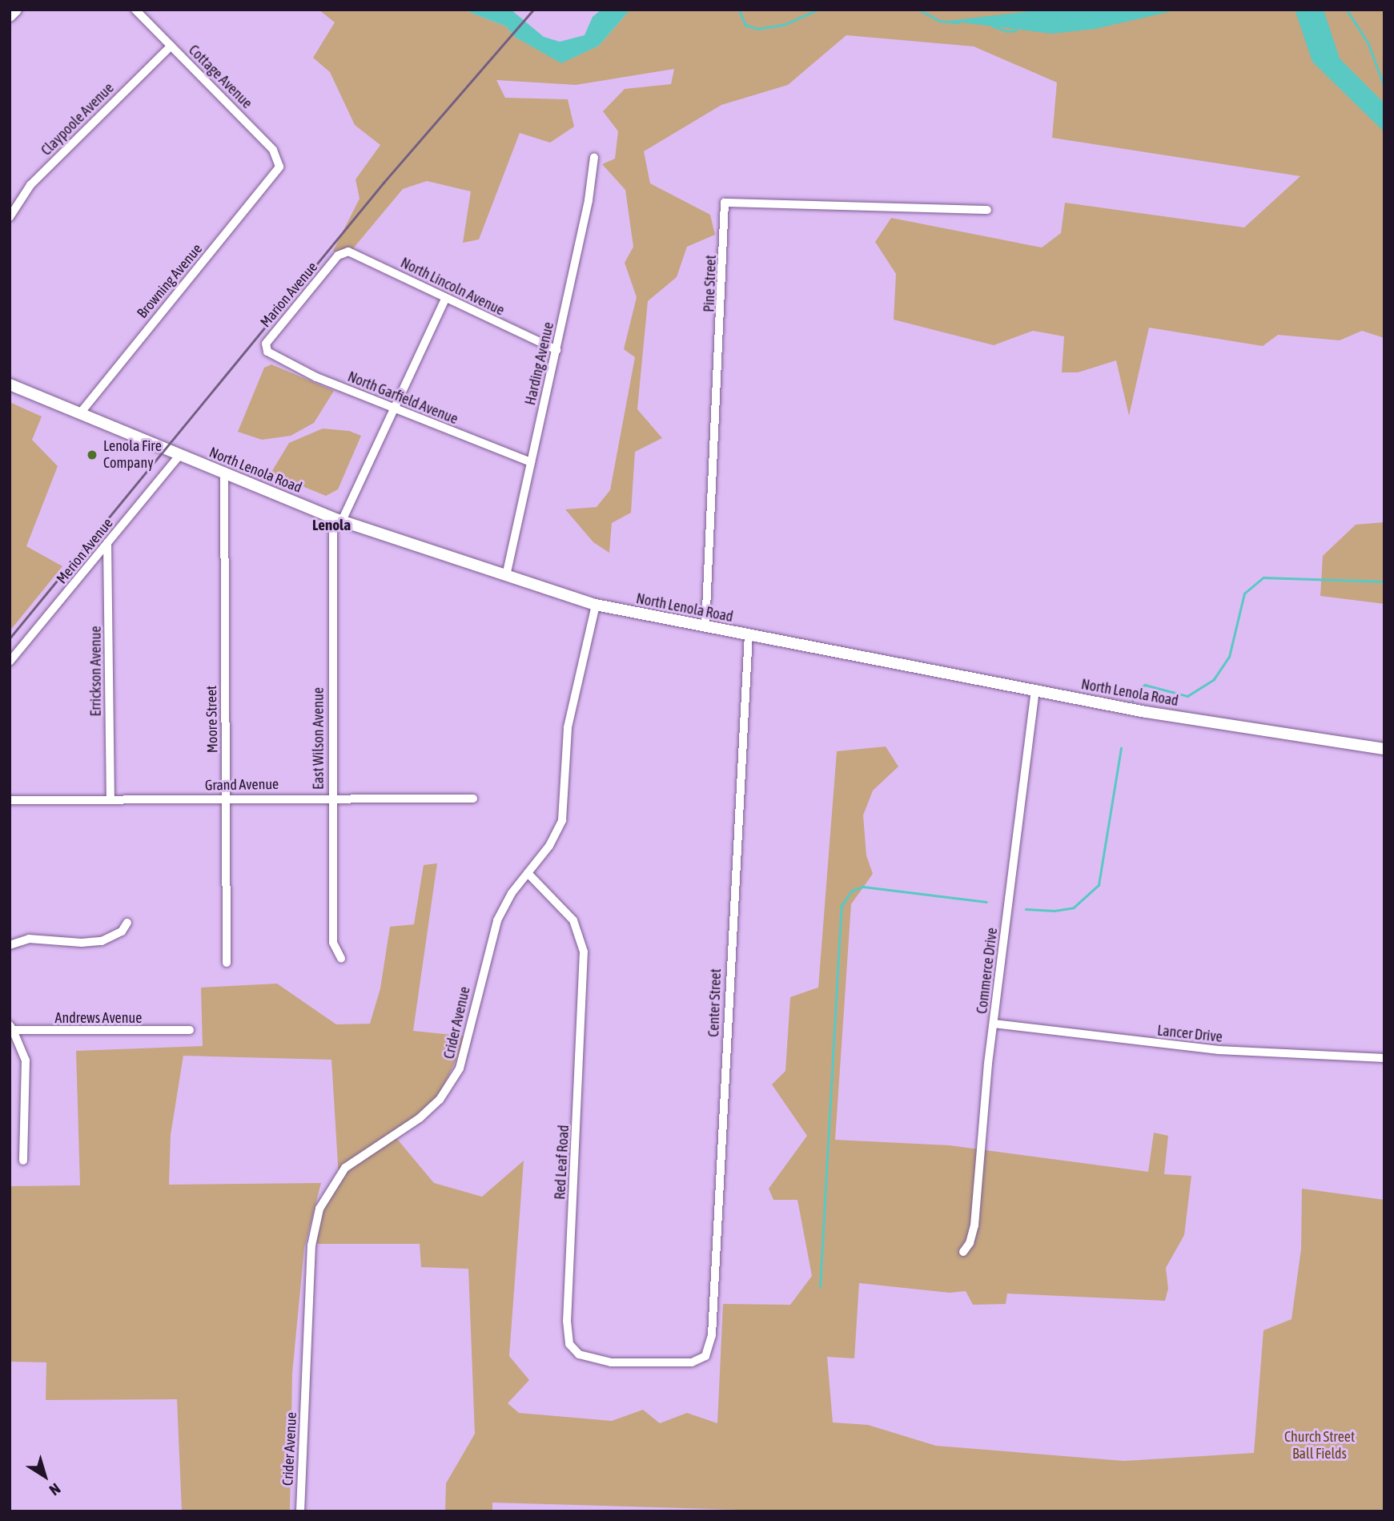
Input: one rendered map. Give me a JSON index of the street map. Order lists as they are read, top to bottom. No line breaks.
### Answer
{"streets":{"main road":["North Lenola Road"],"street":["Cottage Avenue","Claypoole Avenue","Browning Avenue","Pine Street","North Lincoln Avenue","Marion Avenue","Harding Avenue","North Garfield Avenue","Merion Avenue","Errickson Avenue","Moore Street","East Wilson Avenue","Grand Avenue","Commerce Drive","Center Street","Andrews Avenue","Crider Avenue","Lancer Drive","Red Leaf Road"]},"crossings":[["Cottage Avenue","Claypoole Avenue"],["Cottage Avenue","Browning Avenue"],["Browning Avenue","North Lenola Road"],["Pine Street","North Lenola Road"],["North Lincoln Avenue","Marion Avenue"],["North Lincoln Avenue","Harding Avenue"],["Marion Avenue","North Garfield Avenue"],["Harding Avenue","North Garfield Avenue"],["Harding Avenue","North Lenola Road"],["North Lenola Road","Merion Avenue"],["North Lenola Road","Moore Street"],["North Lenola Road","East Wilson Avenue"],["North Lenola Road","Commerce Drive"],["North Lenola Road","Center Street"],["North Lenola Road","Crider Avenue"],["Merion Avenue","Errickson Avenue"],["Errickson Avenue","Grand Avenue"],["Moore Street","Grand Avenue"],["East Wilson Avenue","Grand Avenue"],["Commerce Drive","Lancer Drive"],["Center Street","Red Leaf Road"],["Crider Avenue","Red Leaf Road"]],"districts":["Lenola"],"parks":["Church Street Ball Fields"],"places":["Lenola Fire Company"],"north":"bottom right"}
